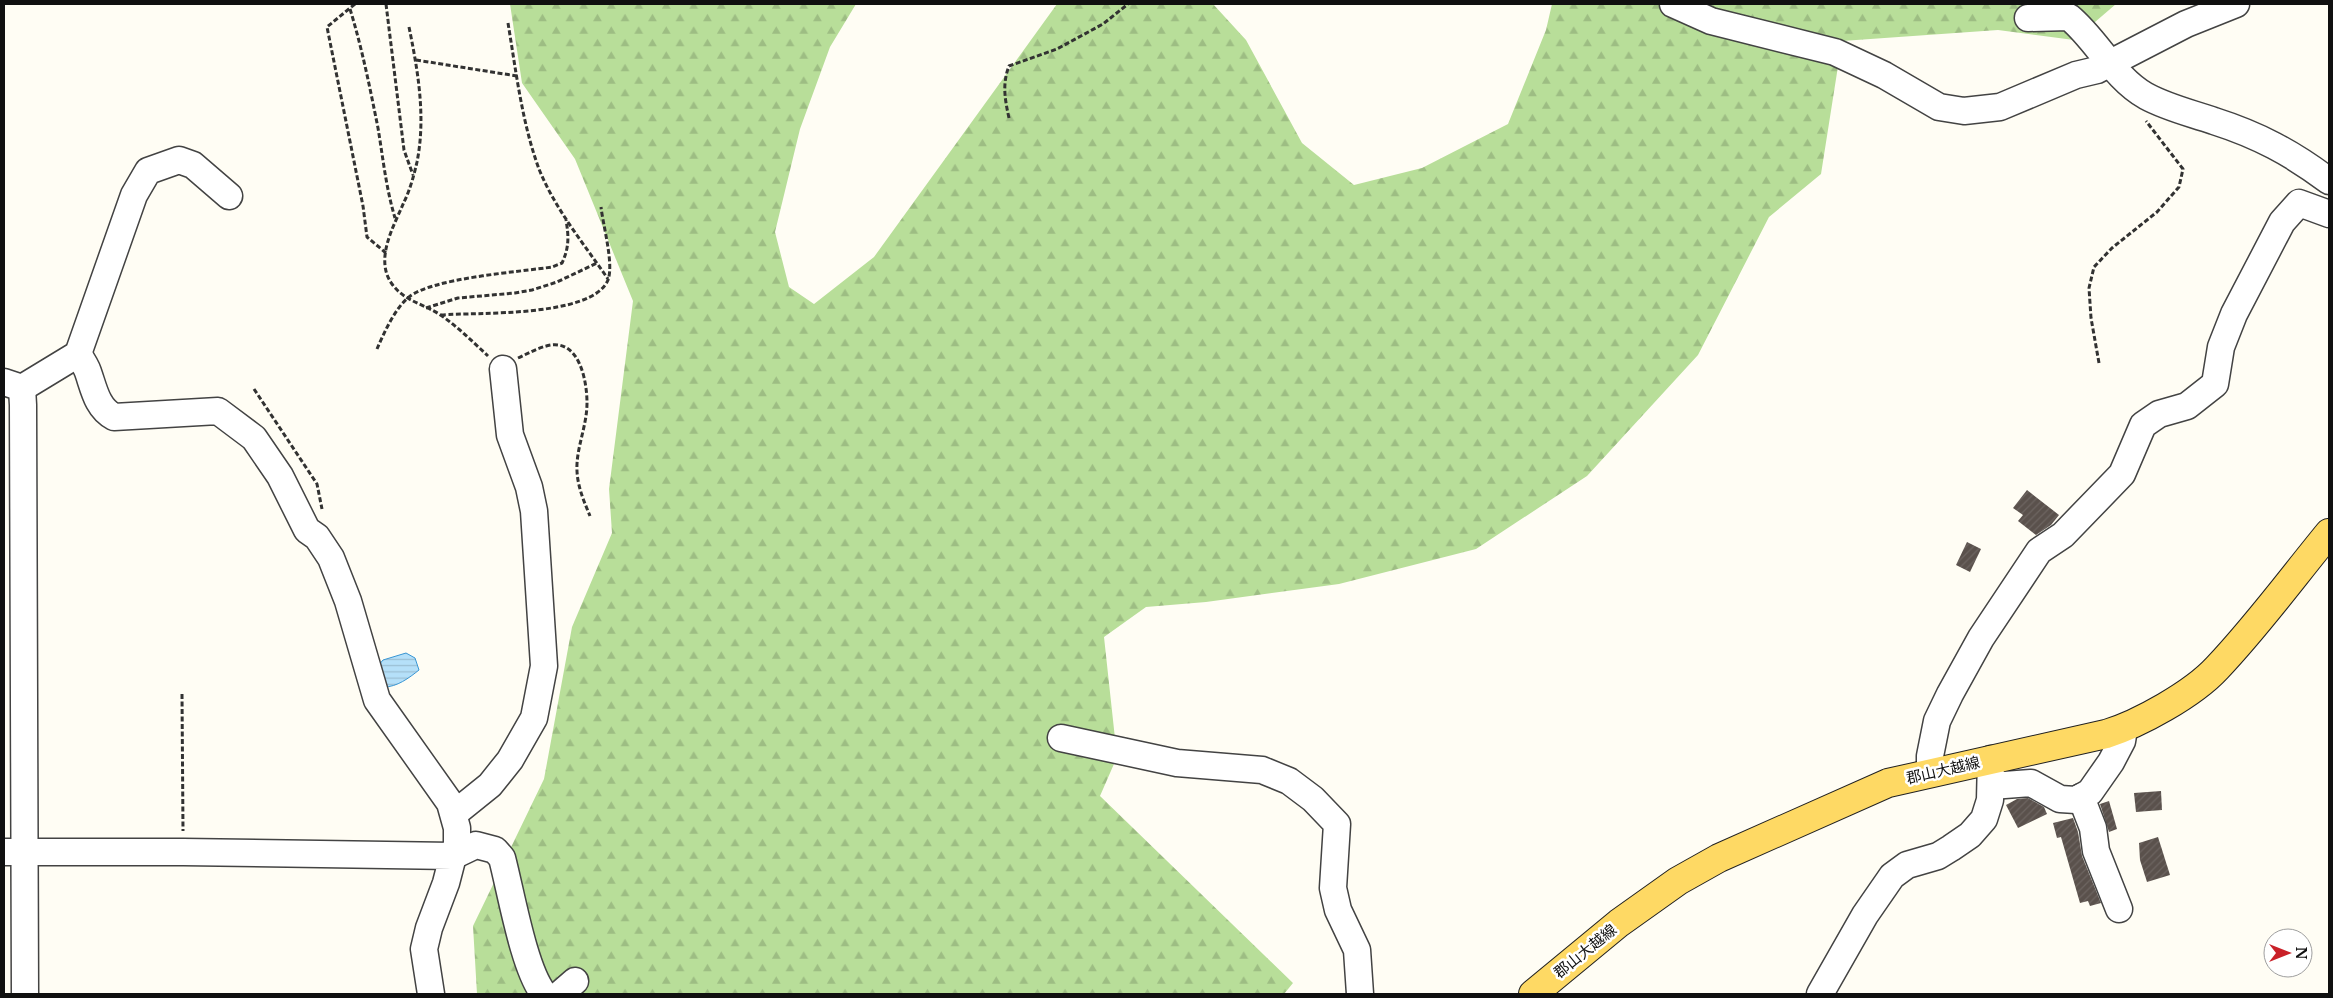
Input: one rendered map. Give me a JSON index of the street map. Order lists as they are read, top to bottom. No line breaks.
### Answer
{"streets":{"main road":["郡山大越線"]},"north":"right"}
